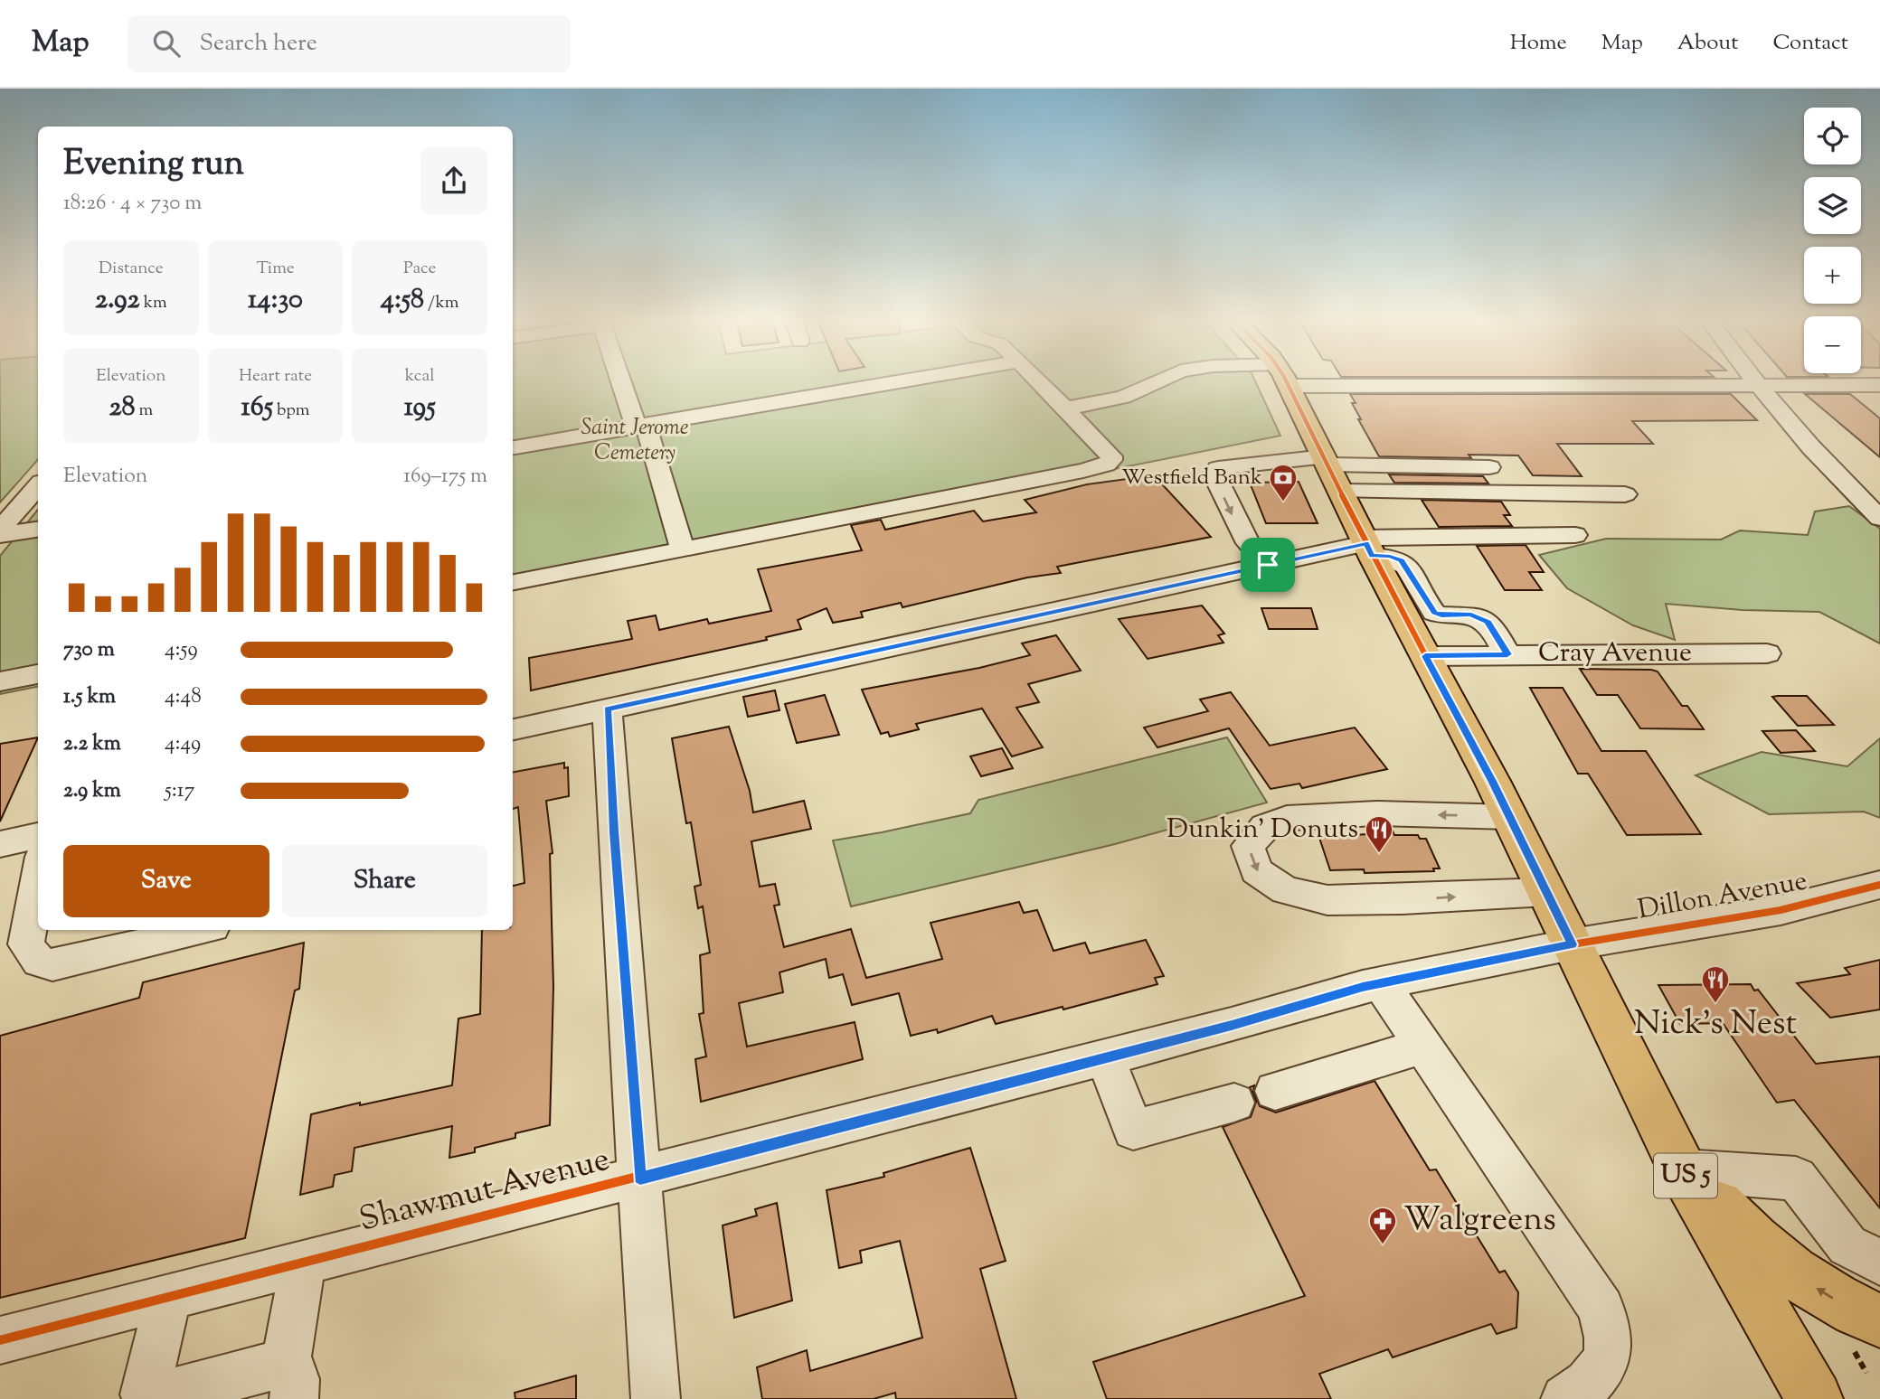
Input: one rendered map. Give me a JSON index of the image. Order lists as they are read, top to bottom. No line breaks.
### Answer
{"streets":{"main road":["US 5"],"street":["Cray Avenue","Dillon Avenue","Shawmut Avenue"]},"crossings":[["Cray Avenue","US 5"],["Dillon Avenue","US 5"],["Dillon Avenue","Shawmut Avenue"],["US 5","Shawmut Avenue"]],"parks":["Saint Jerome Cemetery"],"places":{"bank":["Westfield Bank"],"restaurant":["Dunkin' Donuts","Nick's Nest"],"pharmacy":["Walgreens"]},"page":{"header":"Map","search":"Search here","nav":["Home","Map","About","Contact"],"map_buttons":["+","−"],"heading":["Evening run","18:26 · 4 × 730 m"],"stats":[["Distance","2.92 km"],["Time","14:30"],["Pace","4:58 /km"],["Elevation","28 m"],["Heart rate","165 bpm"],["kcal","195"]],"chart":["Elevation","169–175 m"],"list":[{"name":"730 m","note":"4:59"},{"name":"1.5 km","note":"4:48"},{"name":"2.2 km","note":"4:49"},{"name":"2.9 km","note":"5:17"}],"buttons":["Save","Share"]}}
